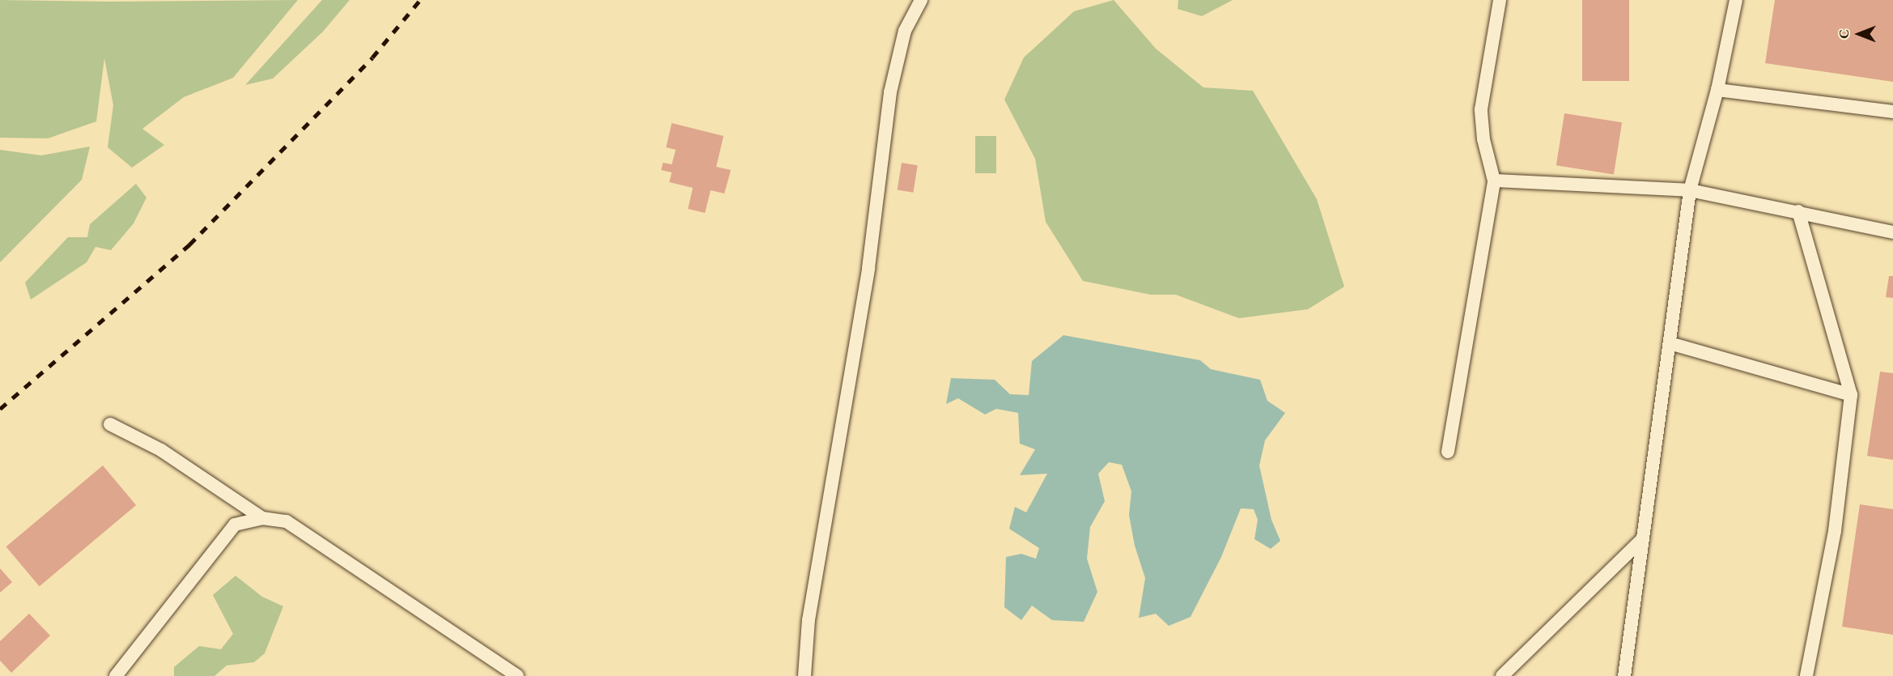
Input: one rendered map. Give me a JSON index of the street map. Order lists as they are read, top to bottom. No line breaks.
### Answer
{"north":"left"}
